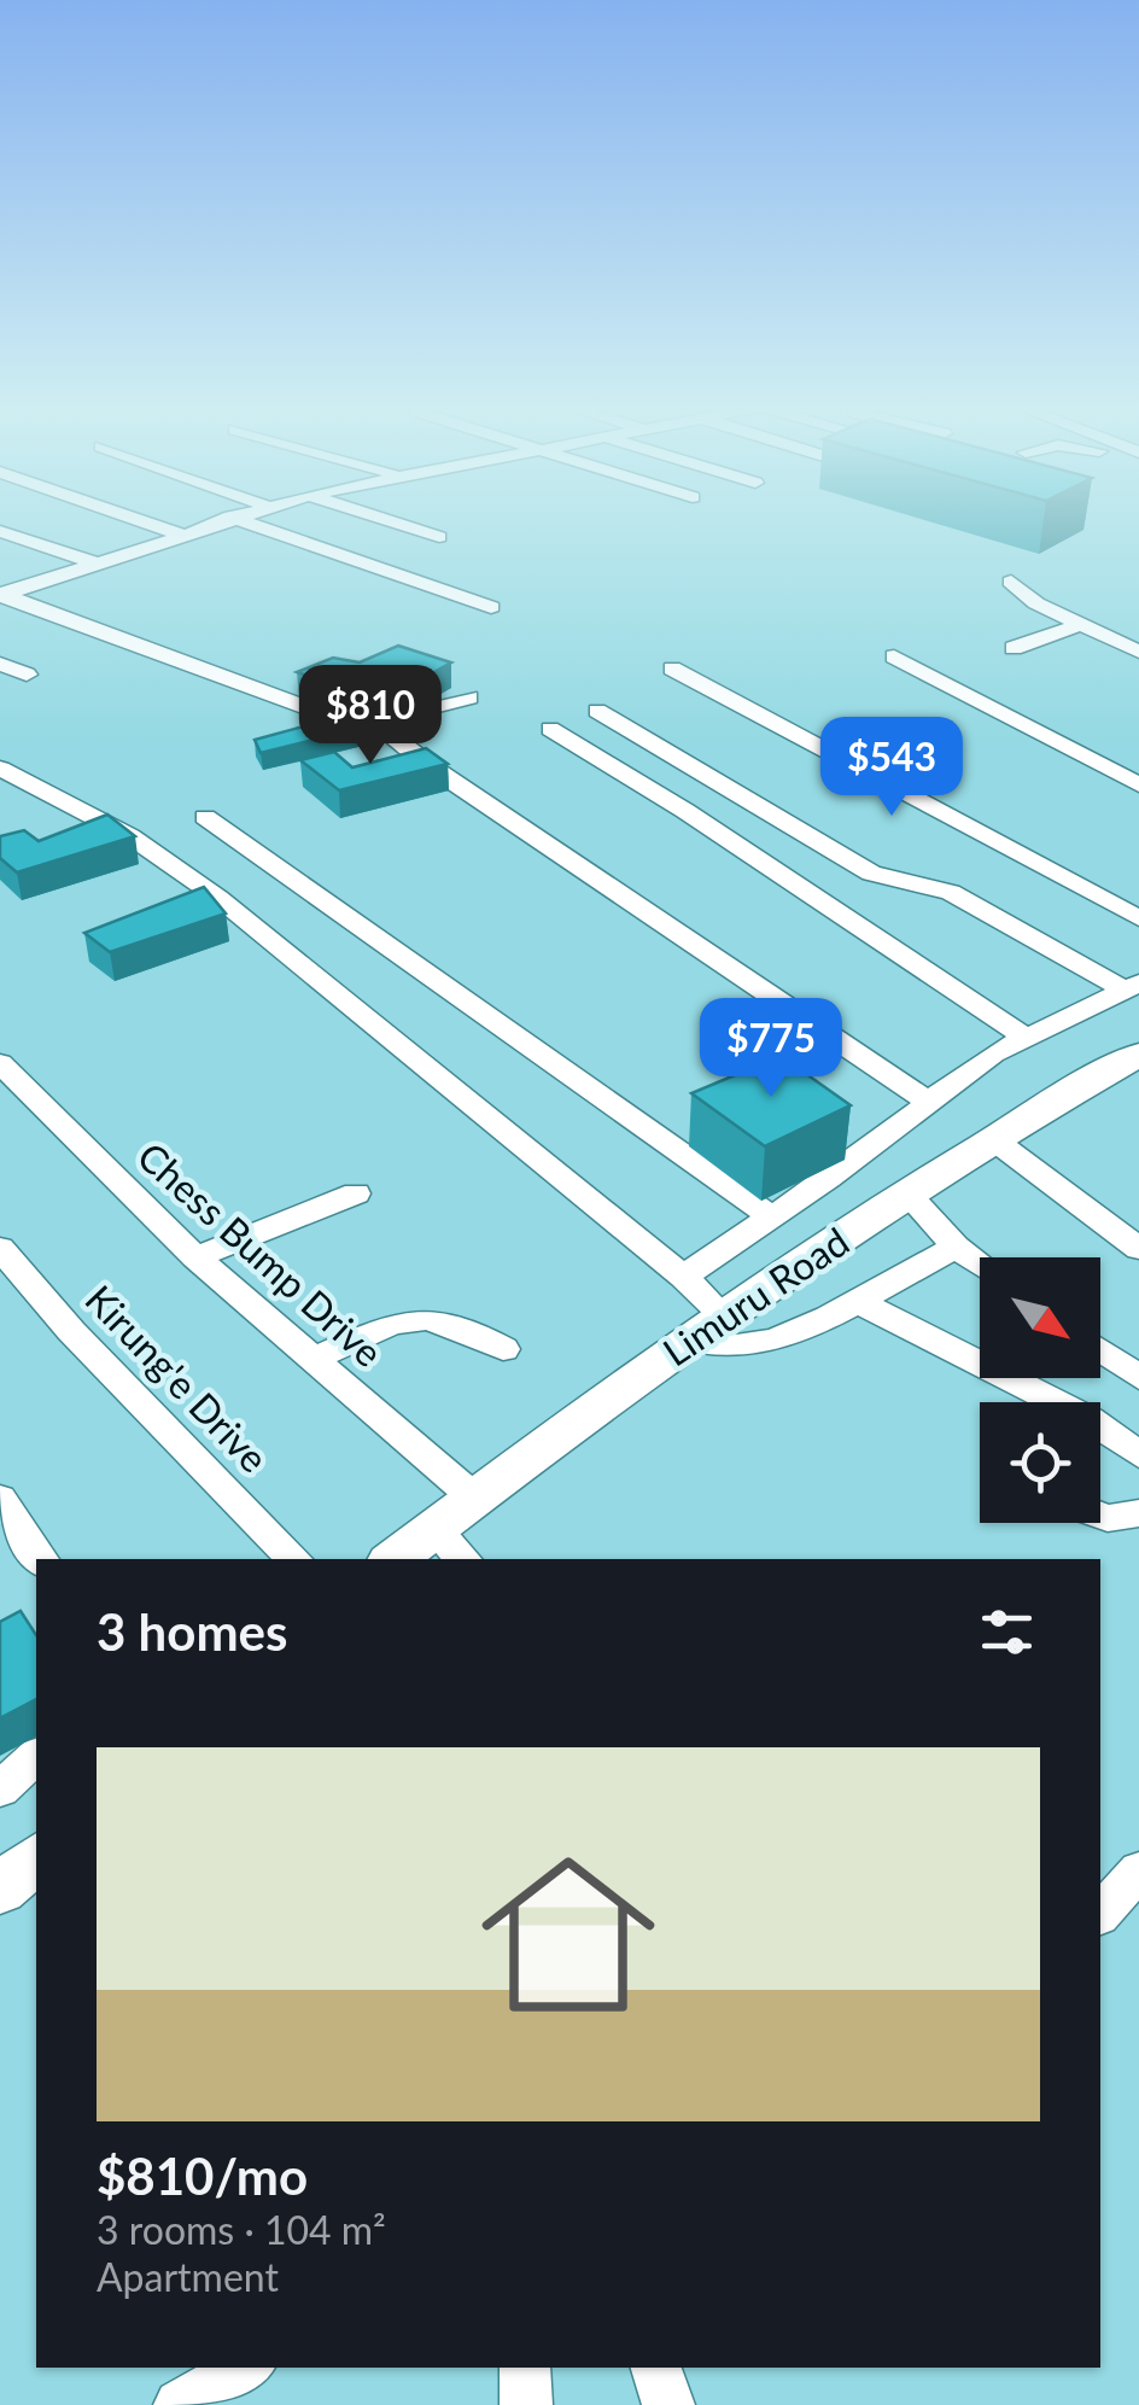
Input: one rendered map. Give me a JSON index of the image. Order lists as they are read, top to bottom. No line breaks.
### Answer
{"streets":{"main road":["Limuru Road"],"street":["Chess Bump Drive","Kirung'e Drive"]},"crossings":[["Chess Bump Drive","Limuru Road"]],"north":"bottom right","page":{"price":["$810","$543","$775"],"heading":"3 homes","list":[{"name":"$810/mo","note":"3 rooms · 104 m² · Apartment"}]}}
